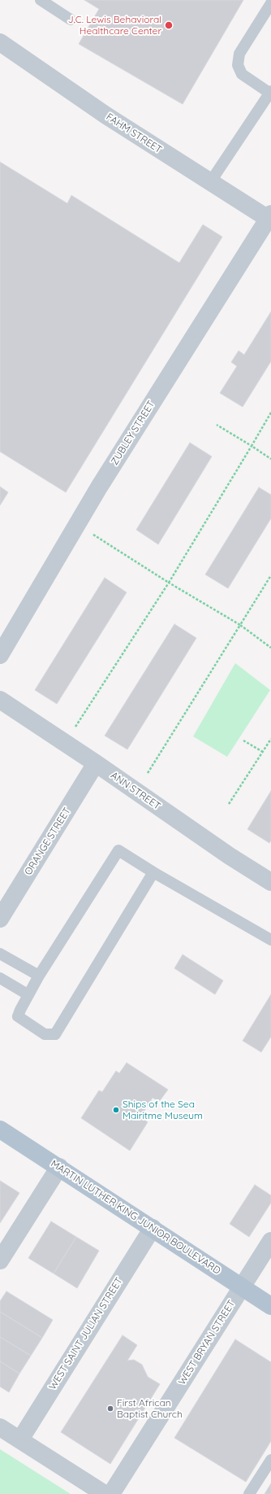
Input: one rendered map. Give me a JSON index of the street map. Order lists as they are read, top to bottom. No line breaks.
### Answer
{"streets":{"main road":["MARTIN LUTHER KING JUNIOR BOULEVARD"],"street":["FAHM STREET","ZUBLEY STREET","ANN STREET","ORANGE STREET","WEST SAINT JULIAN STREET","WEST BRYAN STREET"]},"crossings":[["FAHM STREET","ZUBLEY STREET"],["ANN STREET","ORANGE STREET"],["MARTIN LUTHER KING JUNIOR BOULEVARD","WEST SAINT JULIAN STREET"],["MARTIN LUTHER KING JUNIOR BOULEVARD","WEST BRYAN STREET"]],"places":["J.C. Lewis Behavioral Healthcare Center","Ships of the Sea Mairitme Museum","First African Baptist Church"]}
